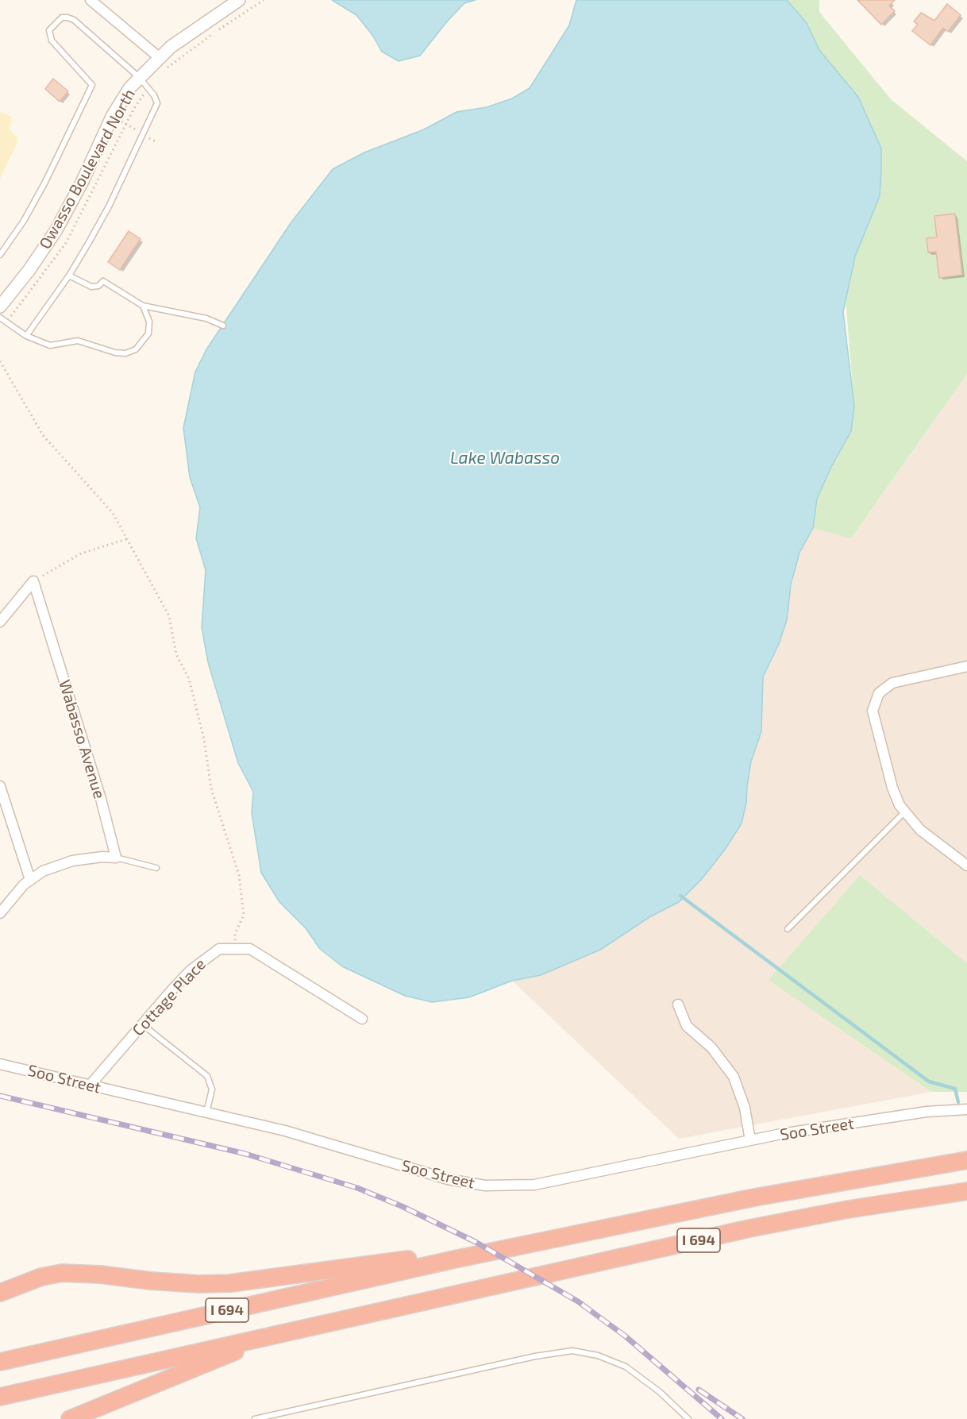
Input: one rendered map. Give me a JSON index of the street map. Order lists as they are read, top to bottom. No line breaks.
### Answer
{"streets":{"highway":["I 694"],"street":["Owasso Boulevard North","Wabasso Avenue","Cottage Place","Soo Street"]},"crossings":[["Cottage Place","Soo Street"]],"water":["Lake Wabasso"]}
